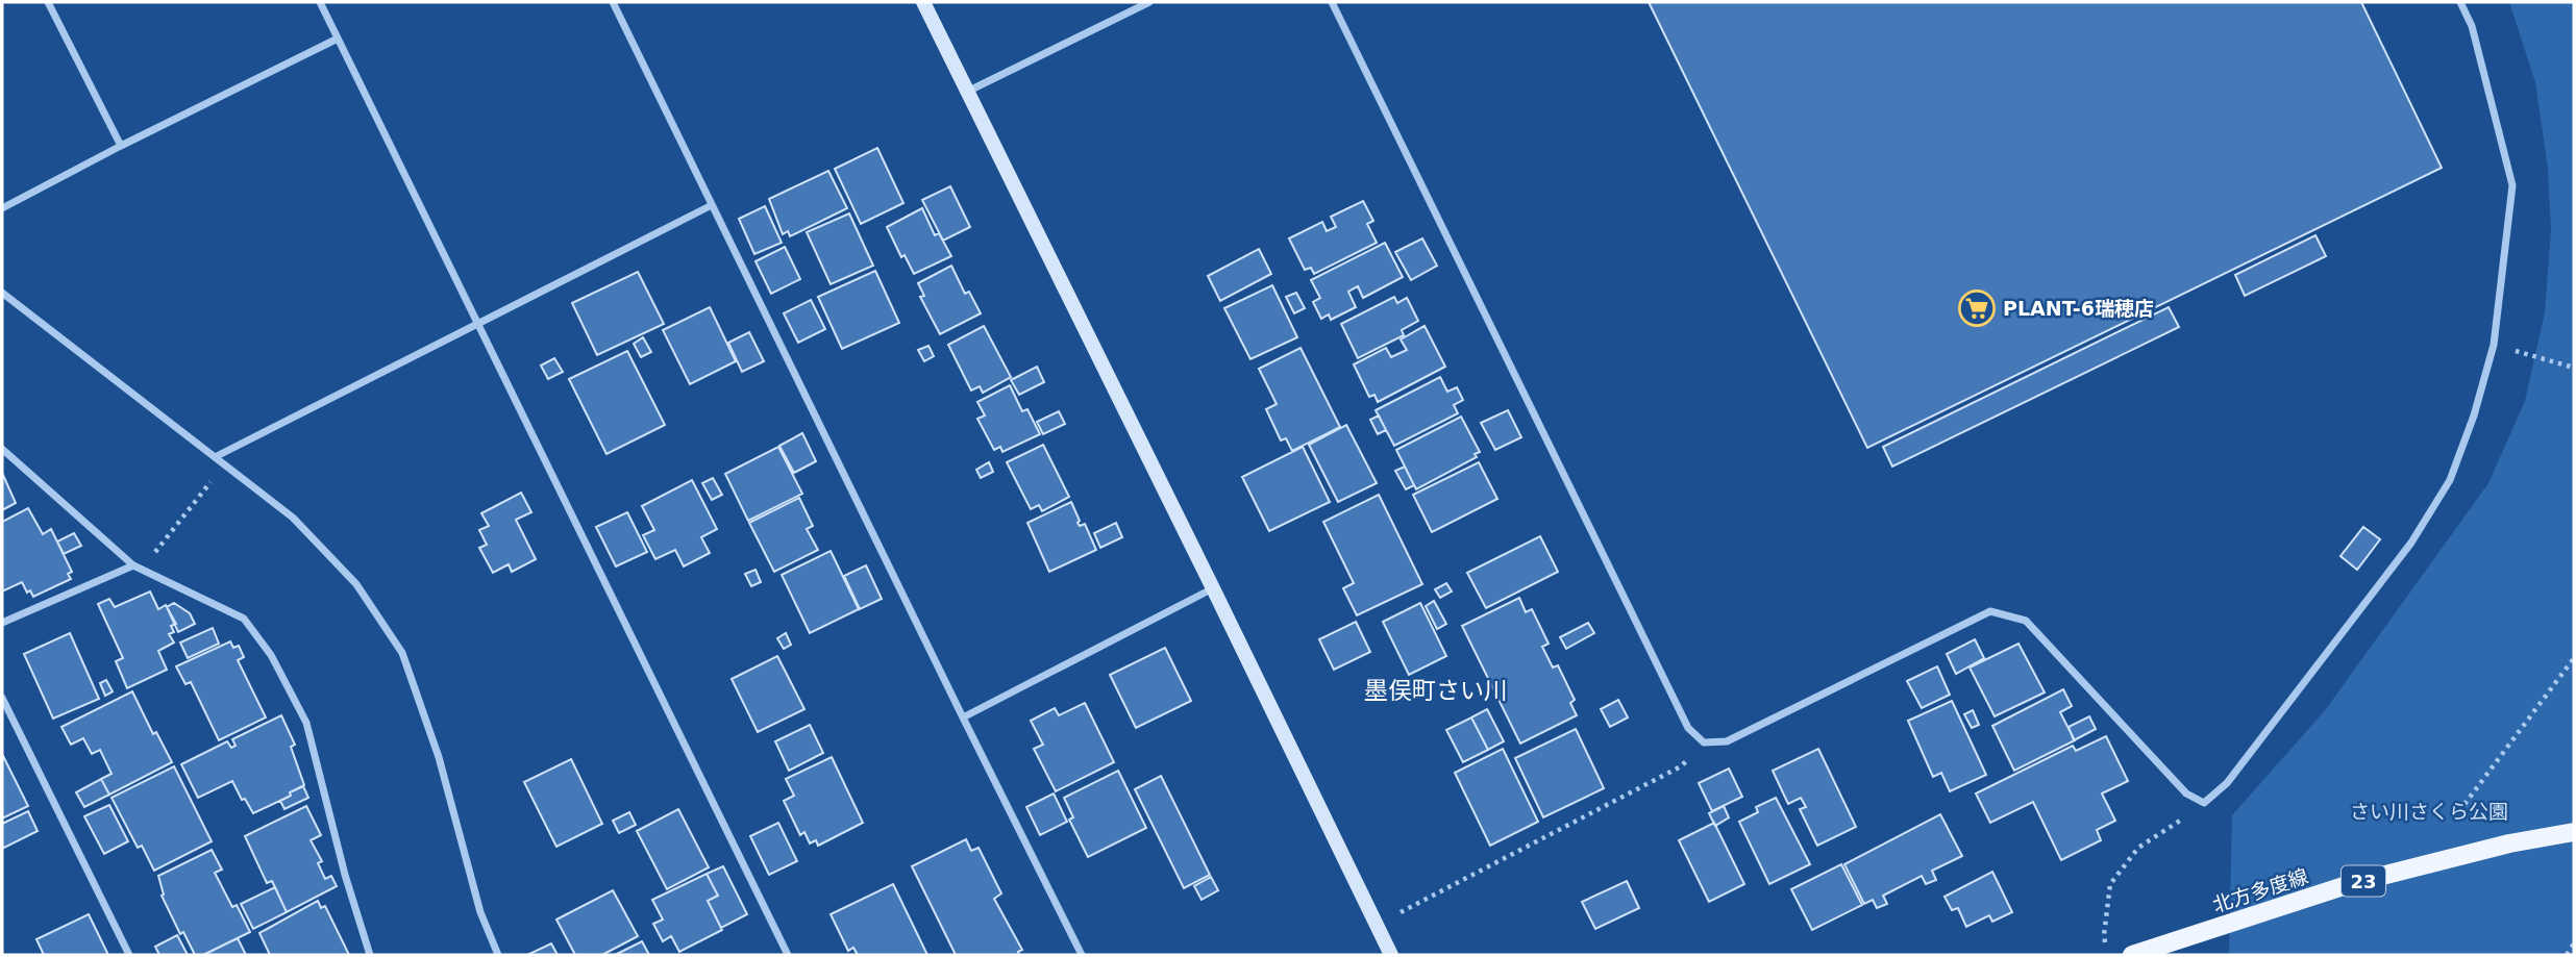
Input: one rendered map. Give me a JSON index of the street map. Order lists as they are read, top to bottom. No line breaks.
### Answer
{"streets":{"main road":["23","北方多度線"]},"districts":["墨俣町さい川"],"parks":["さい川さくら公園"],"places":{"supermarket":["PLANT-6瑞穂店"]}}
